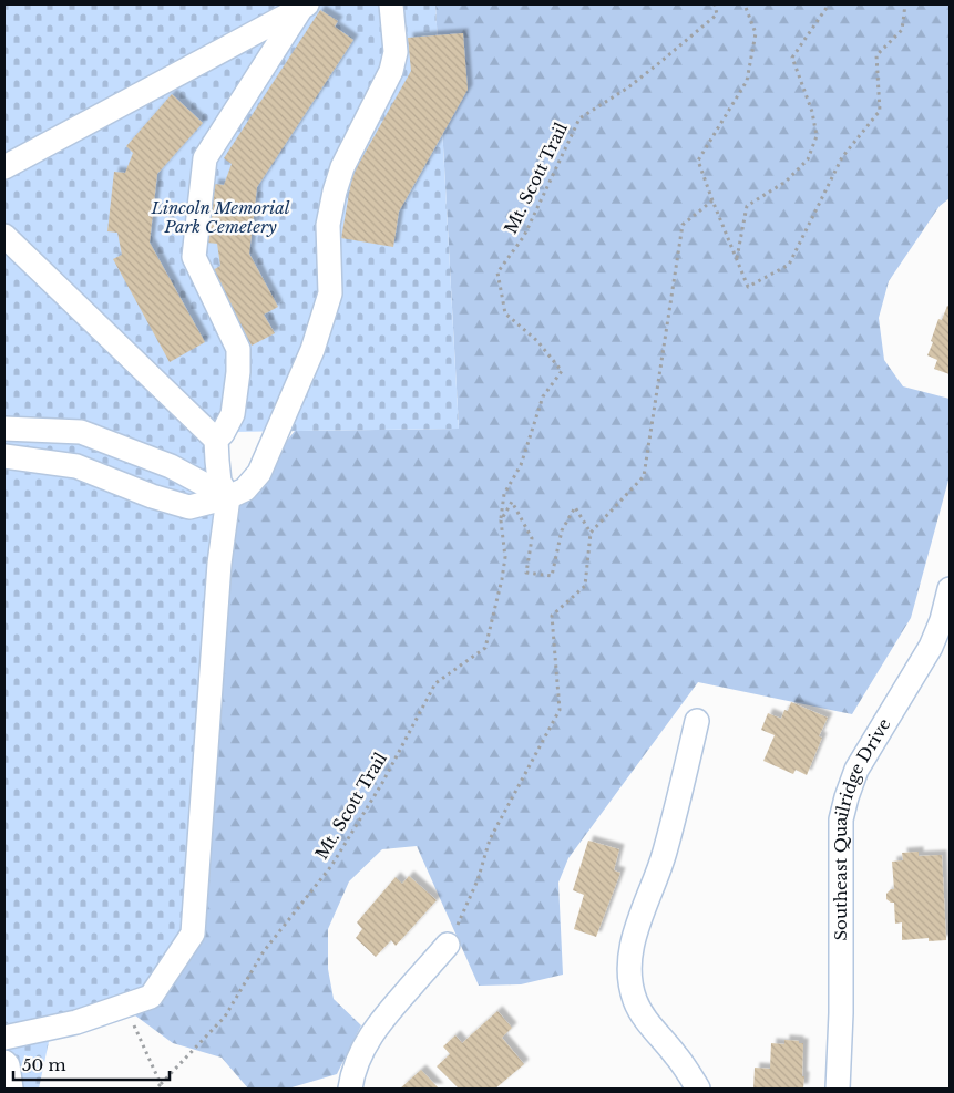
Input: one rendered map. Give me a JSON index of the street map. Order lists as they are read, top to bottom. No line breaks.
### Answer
{"streets":{"street":["Southeast Quailridge Drive"],"path":["Mt. Scott Trail"]},"parks":["Lincoln Memorial Park Cemetery"],"scale_bar":"50 m"}
